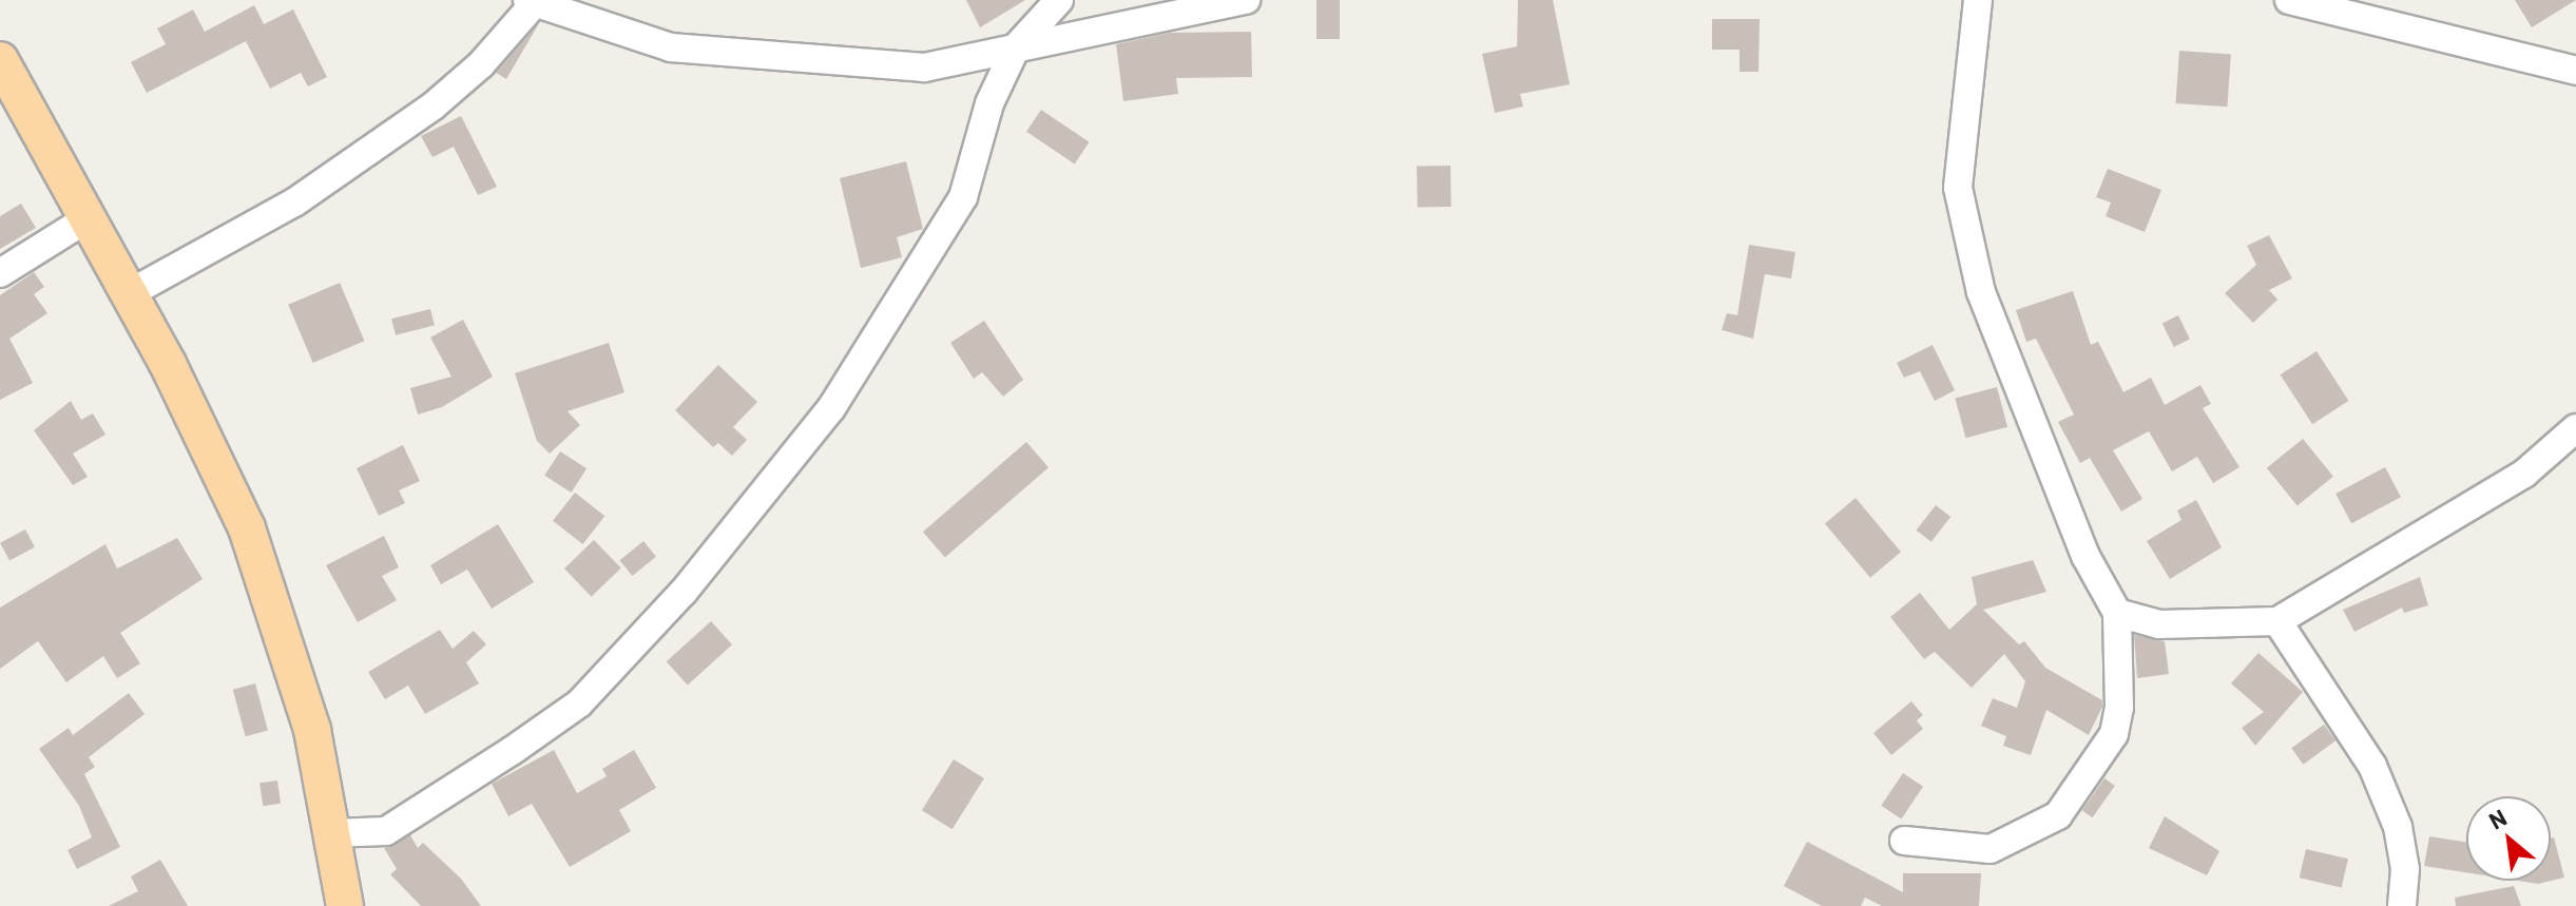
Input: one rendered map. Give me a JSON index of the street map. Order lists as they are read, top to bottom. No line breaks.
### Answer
{"north":"top left"}
